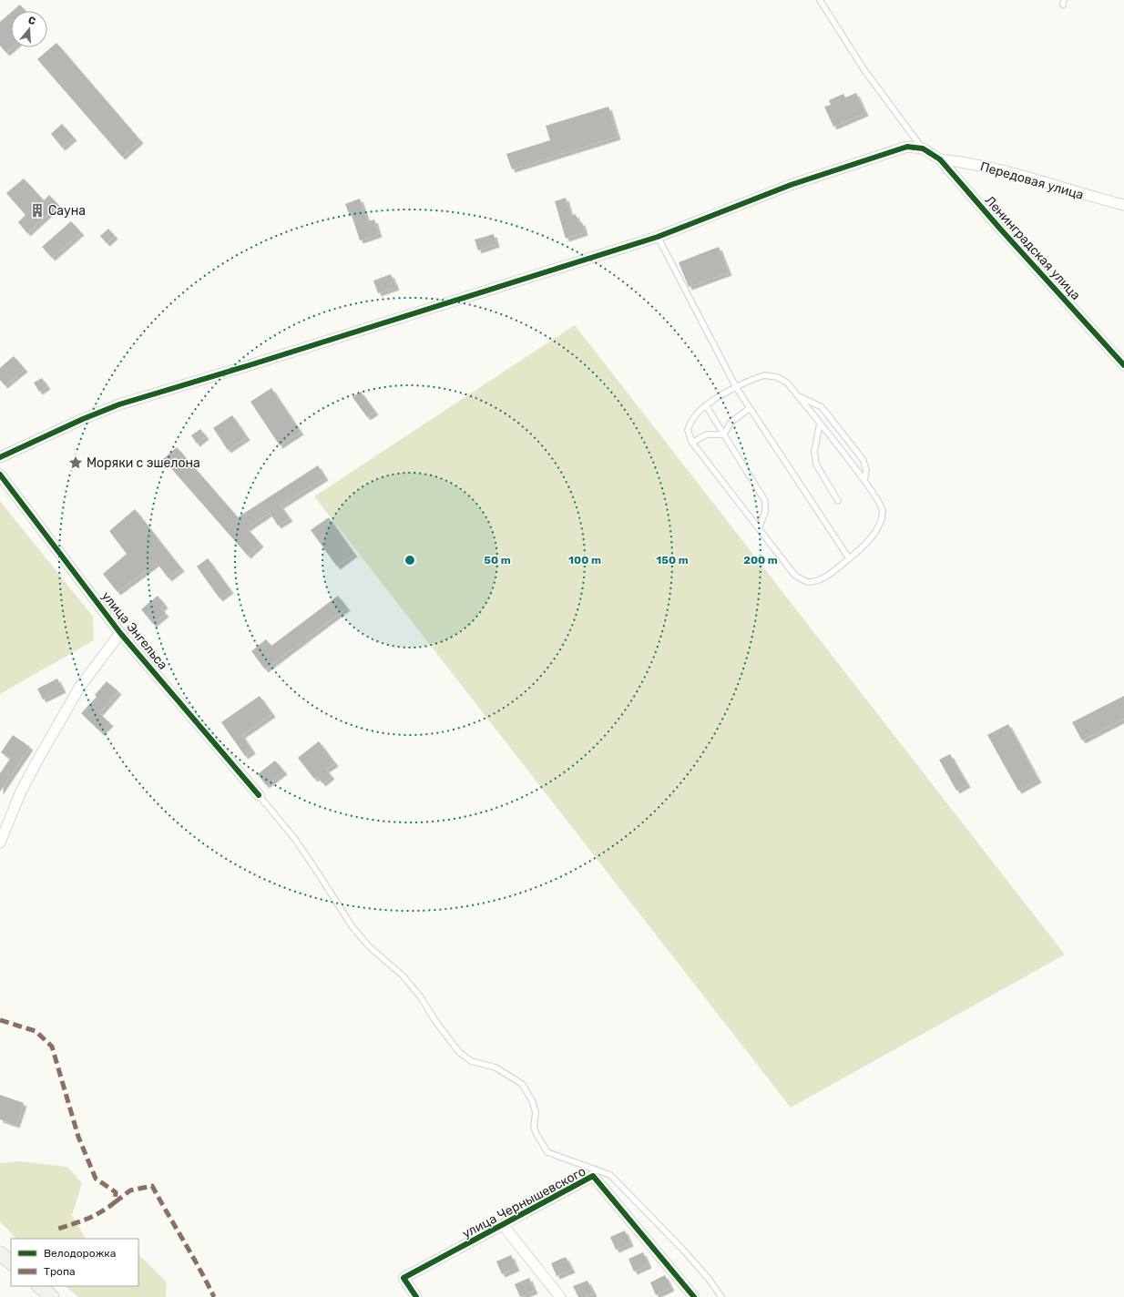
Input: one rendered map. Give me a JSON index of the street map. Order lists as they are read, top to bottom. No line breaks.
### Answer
{"streets":{"street":["Передовая улица","Ленинградская улица","улица Энгельса","улица Чернышевского"]},"crossings":[["Передовая улица","Ленинградская улица"]],"places":{"building":["Сауна"],"place":["Моряки с эшелона"]},"legend":["Велодорожка","Тропа"],"north":"top","rings":["50 m","100 m","150 m","200 m"]}
